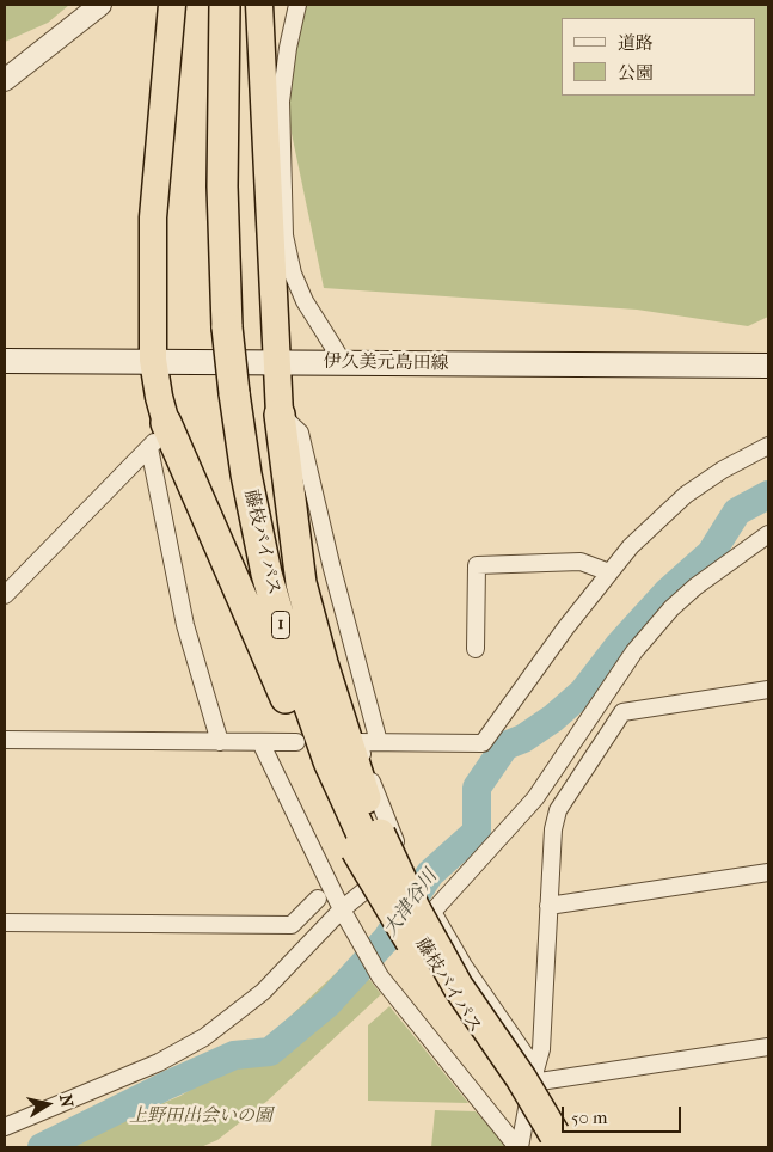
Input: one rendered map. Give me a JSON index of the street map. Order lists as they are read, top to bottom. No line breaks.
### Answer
{"streets":{"highway":["藤枝バイパス","1"],"main road":["伊久美元島田線"]},"crossings":[["伊久美元島田線","1"],["藤枝バイパス","1"]],"water":["大津谷川"],"parks":["上野田出会いの園"],"legend":["道路","公園"],"scale_bar":"50 m","north":"right"}
